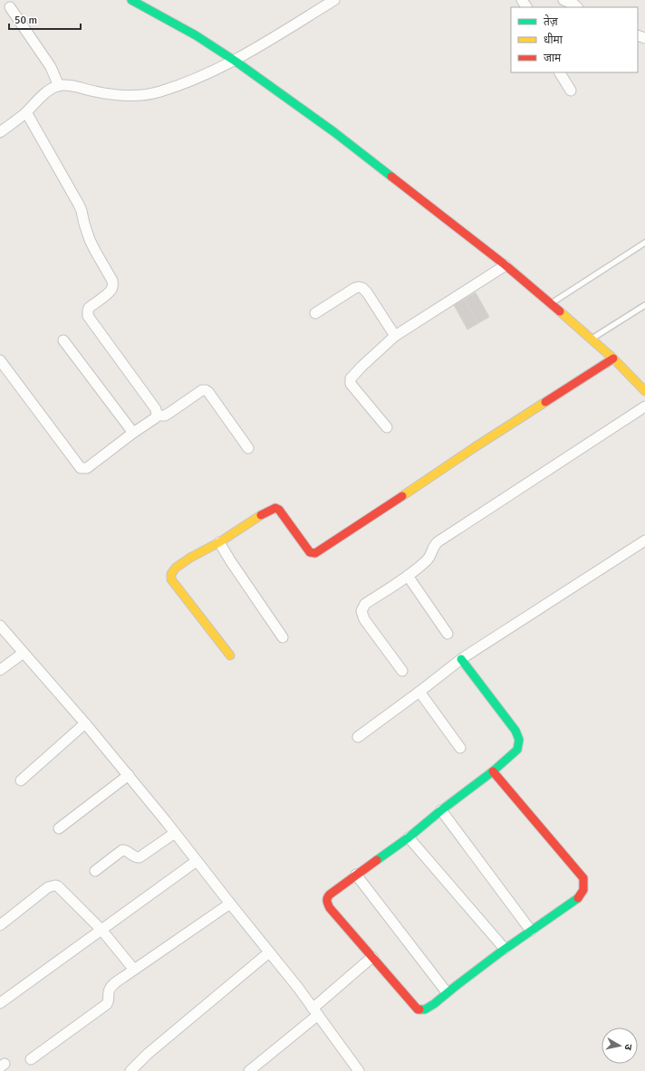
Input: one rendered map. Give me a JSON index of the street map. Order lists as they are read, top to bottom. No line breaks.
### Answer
{"legend":["तेज़","धीमा","जाम"],"scale_bar":"50 m","north":"right"}
